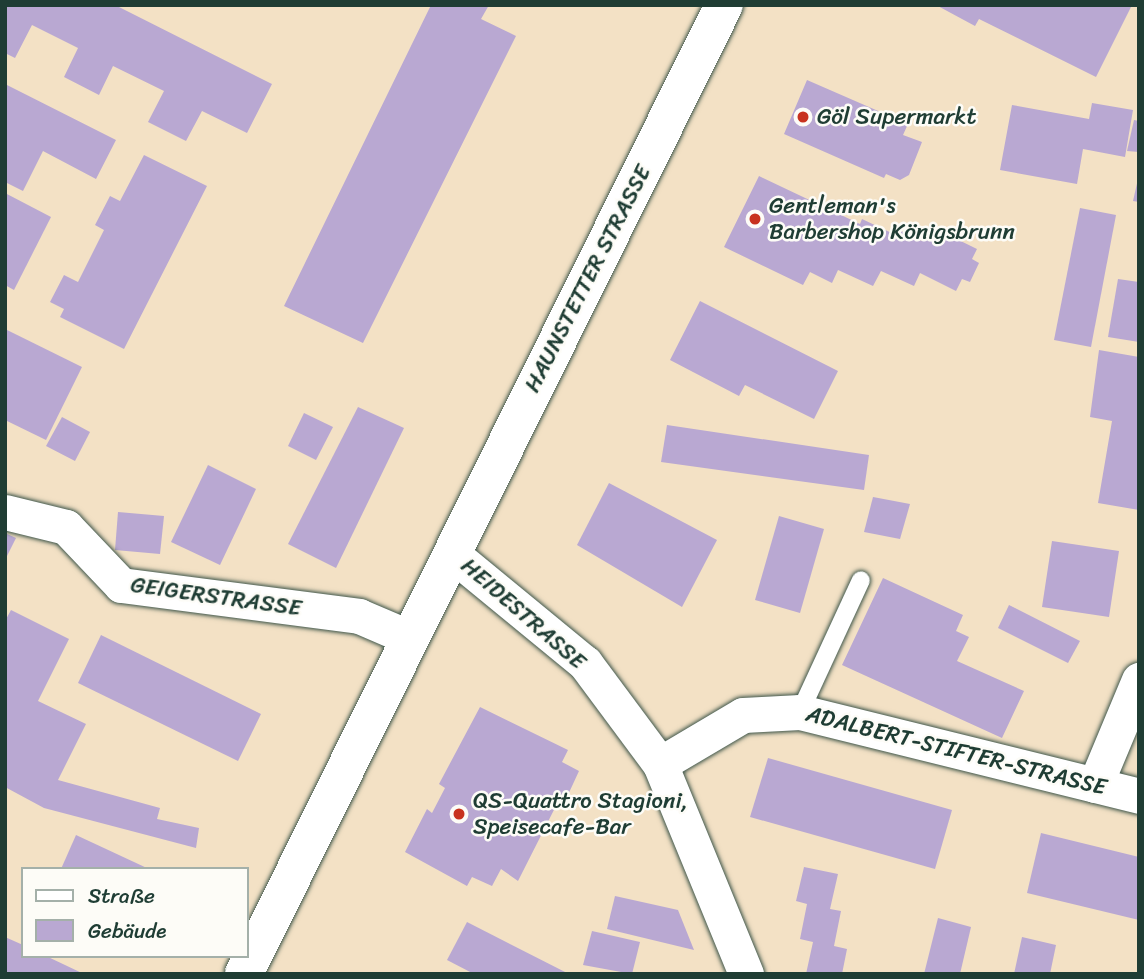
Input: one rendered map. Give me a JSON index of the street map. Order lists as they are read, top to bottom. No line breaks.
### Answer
{"streets":{"street":["HAUNSTETTER STRASSE","GEIGERSTRASSE","HEIDESTRASSE","ADALBERT-STIFTER-STRASSE"]},"crossings":[["HAUNSTETTER STRASSE","GEIGERSTRASSE"],["HAUNSTETTER STRASSE","HEIDESTRASSE"],["HEIDESTRASSE","ADALBERT-STIFTER-STRASSE"]],"places":["Göl Supermarkt","Gentleman's Barbershop Königsbrunn","QS-Quattro Stagioni, Speisecafe-Bar"],"legend":["Straße","Gebäude"]}
